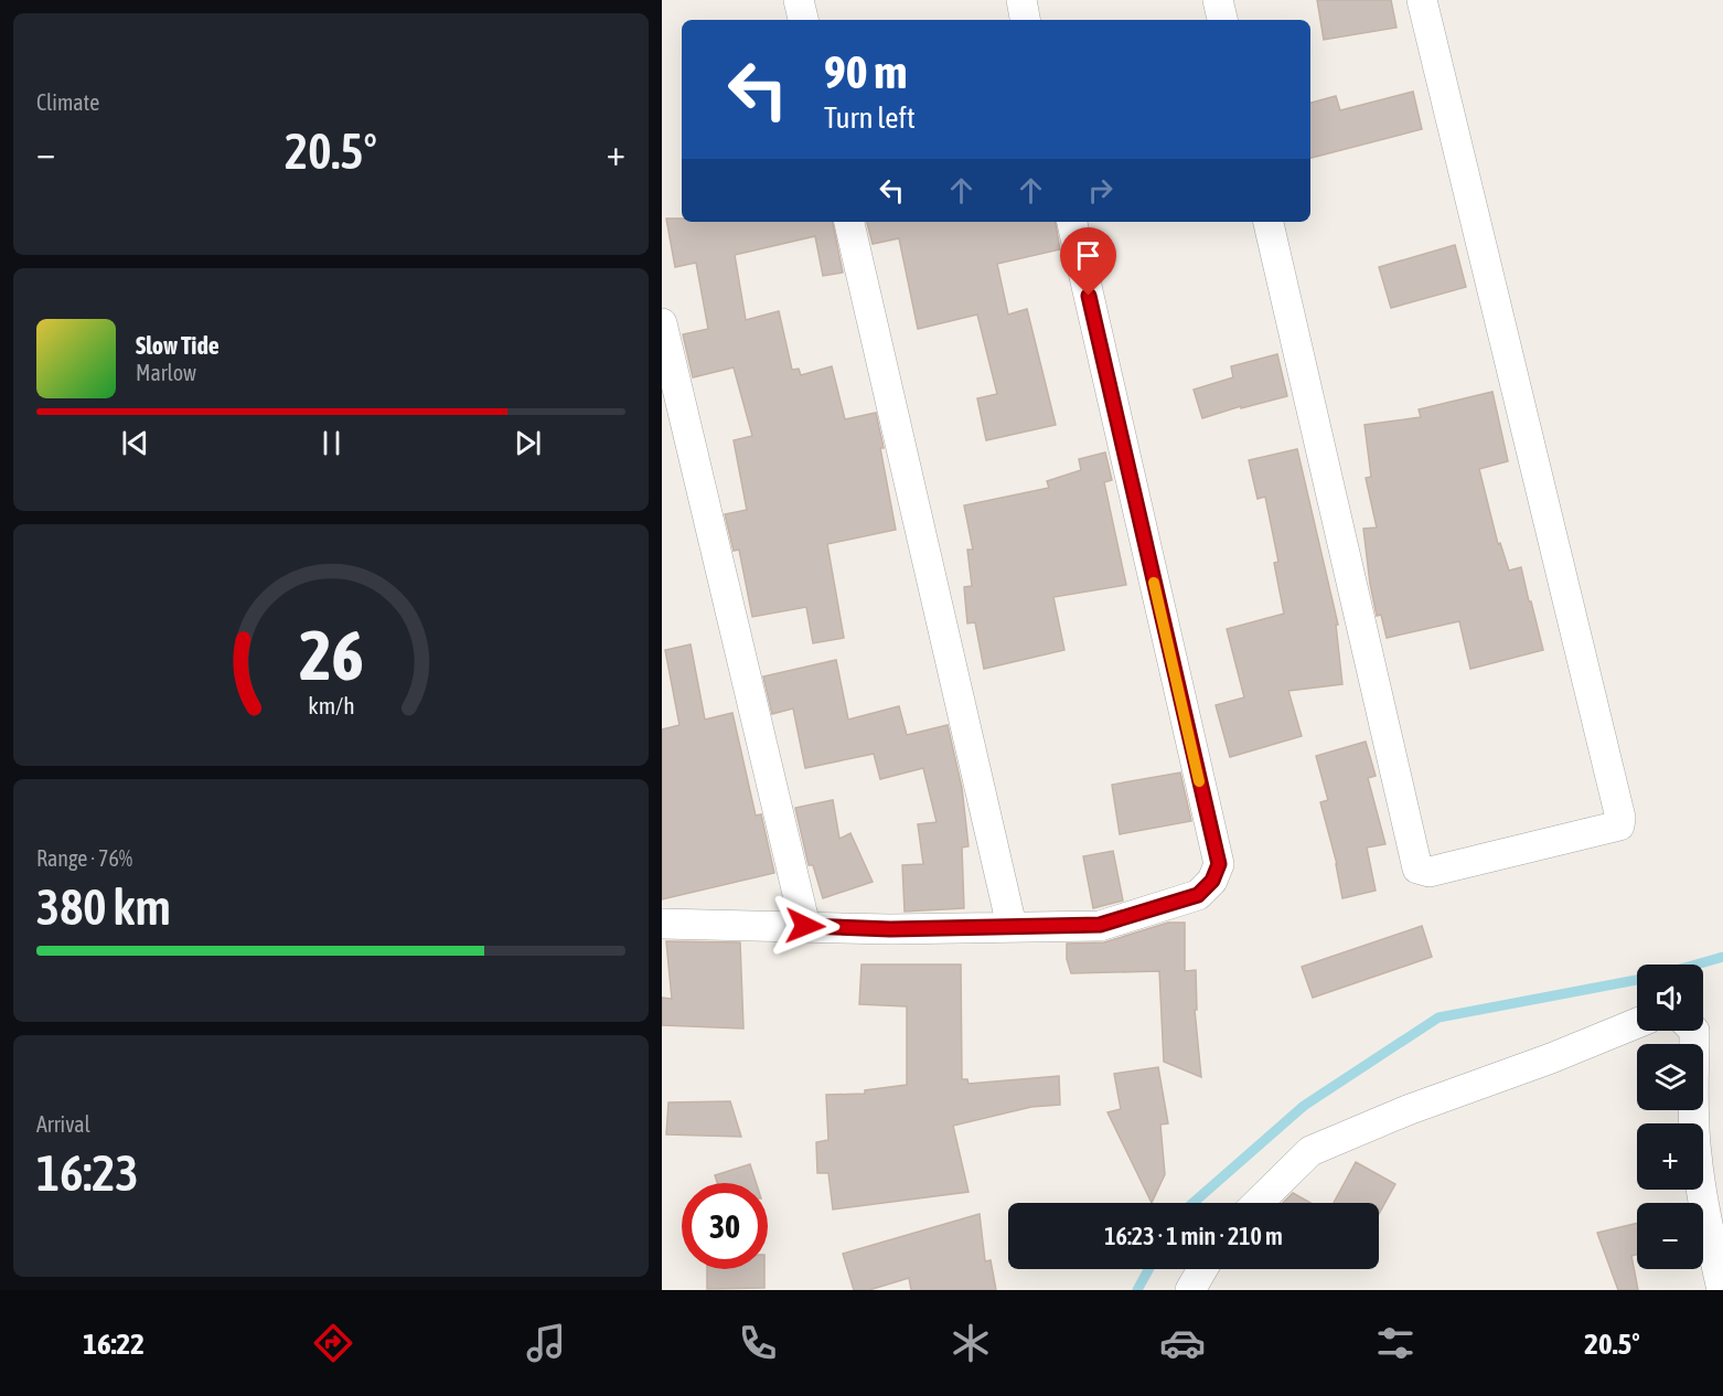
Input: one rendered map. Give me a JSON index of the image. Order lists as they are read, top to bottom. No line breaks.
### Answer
{"page":{"tile":["Climate",["Range · 76%","380 km"],["Arrival","16:23"]],"turn":["90 m","Turn left"],"heat":["−","20.5°","+"],"song":["Slow Tide","Marlow"],"map_buttons":["+","−"],"limit":"30","trip":"16:23 · 1 min · 210 m","tabs":["16:22","20.5°"],"gauge":["26","km/h"]}}
